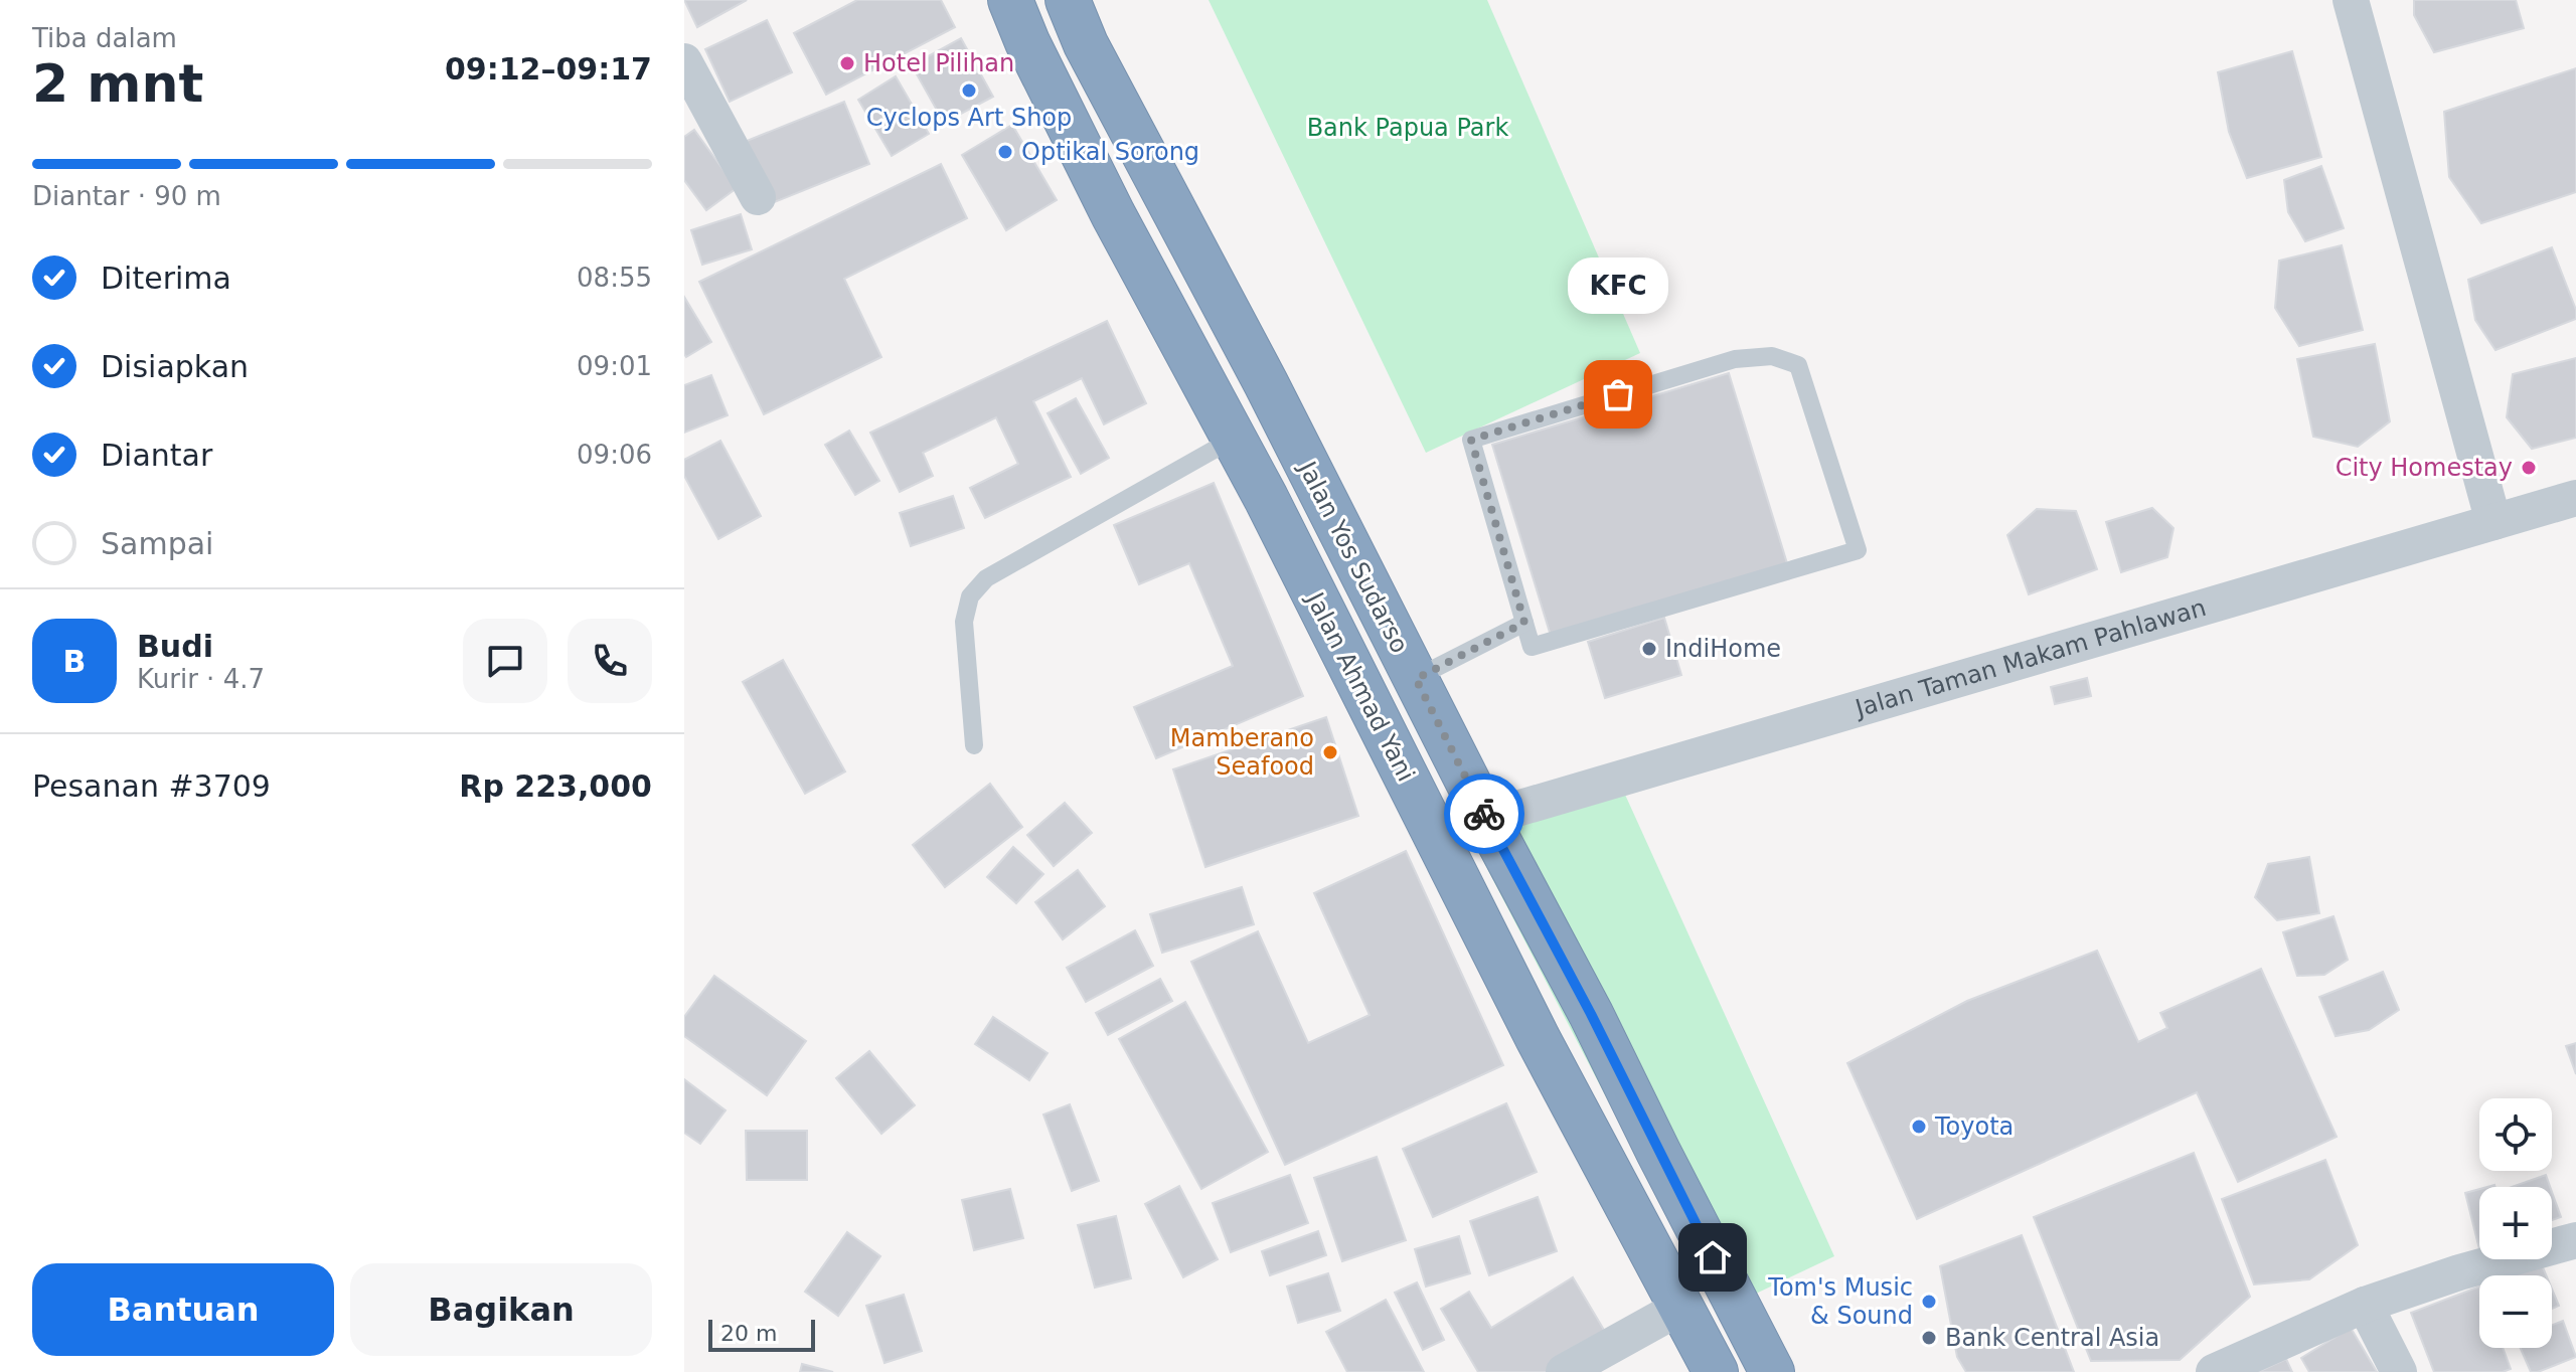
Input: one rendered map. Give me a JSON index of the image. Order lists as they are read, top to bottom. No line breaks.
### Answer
{"streets":{"highway":["Jalan Yos Sudarso","Jalan Ahmad Yani"],"street":["Jalan Taman Makam Pahlawan"]},"crossings":[["Jalan Yos Sudarso","Jalan Taman Makam Pahlawan"]],"parks":["Bank Papua Park"],"places":["Hotel Pilihan","Cyclops Art Shop","Optikal Sorong","KFC","City Homestay","IndiHome","Mamberano Seafood","Toyota","Tom's Music & Sound","Bank Central Asia"],"scale_bar":"20 m","page":{"heading":["2 mnt","Tiba dalam","09:12–09:17"],"panel":["Budi","Kurir · 4.7","Pesanan #3709","Rp 223,000"],"bar":"Diantar · 90 m","list":[["Diterima","08:55"],["Disiapkan","09:01"],["Diantar","09:06"],"Sampai"],"bubble":"KFC","round":"B","map_buttons":["+","−"],"buttons":["Bantuan","Bagikan"],"scale":"20 m"}}
